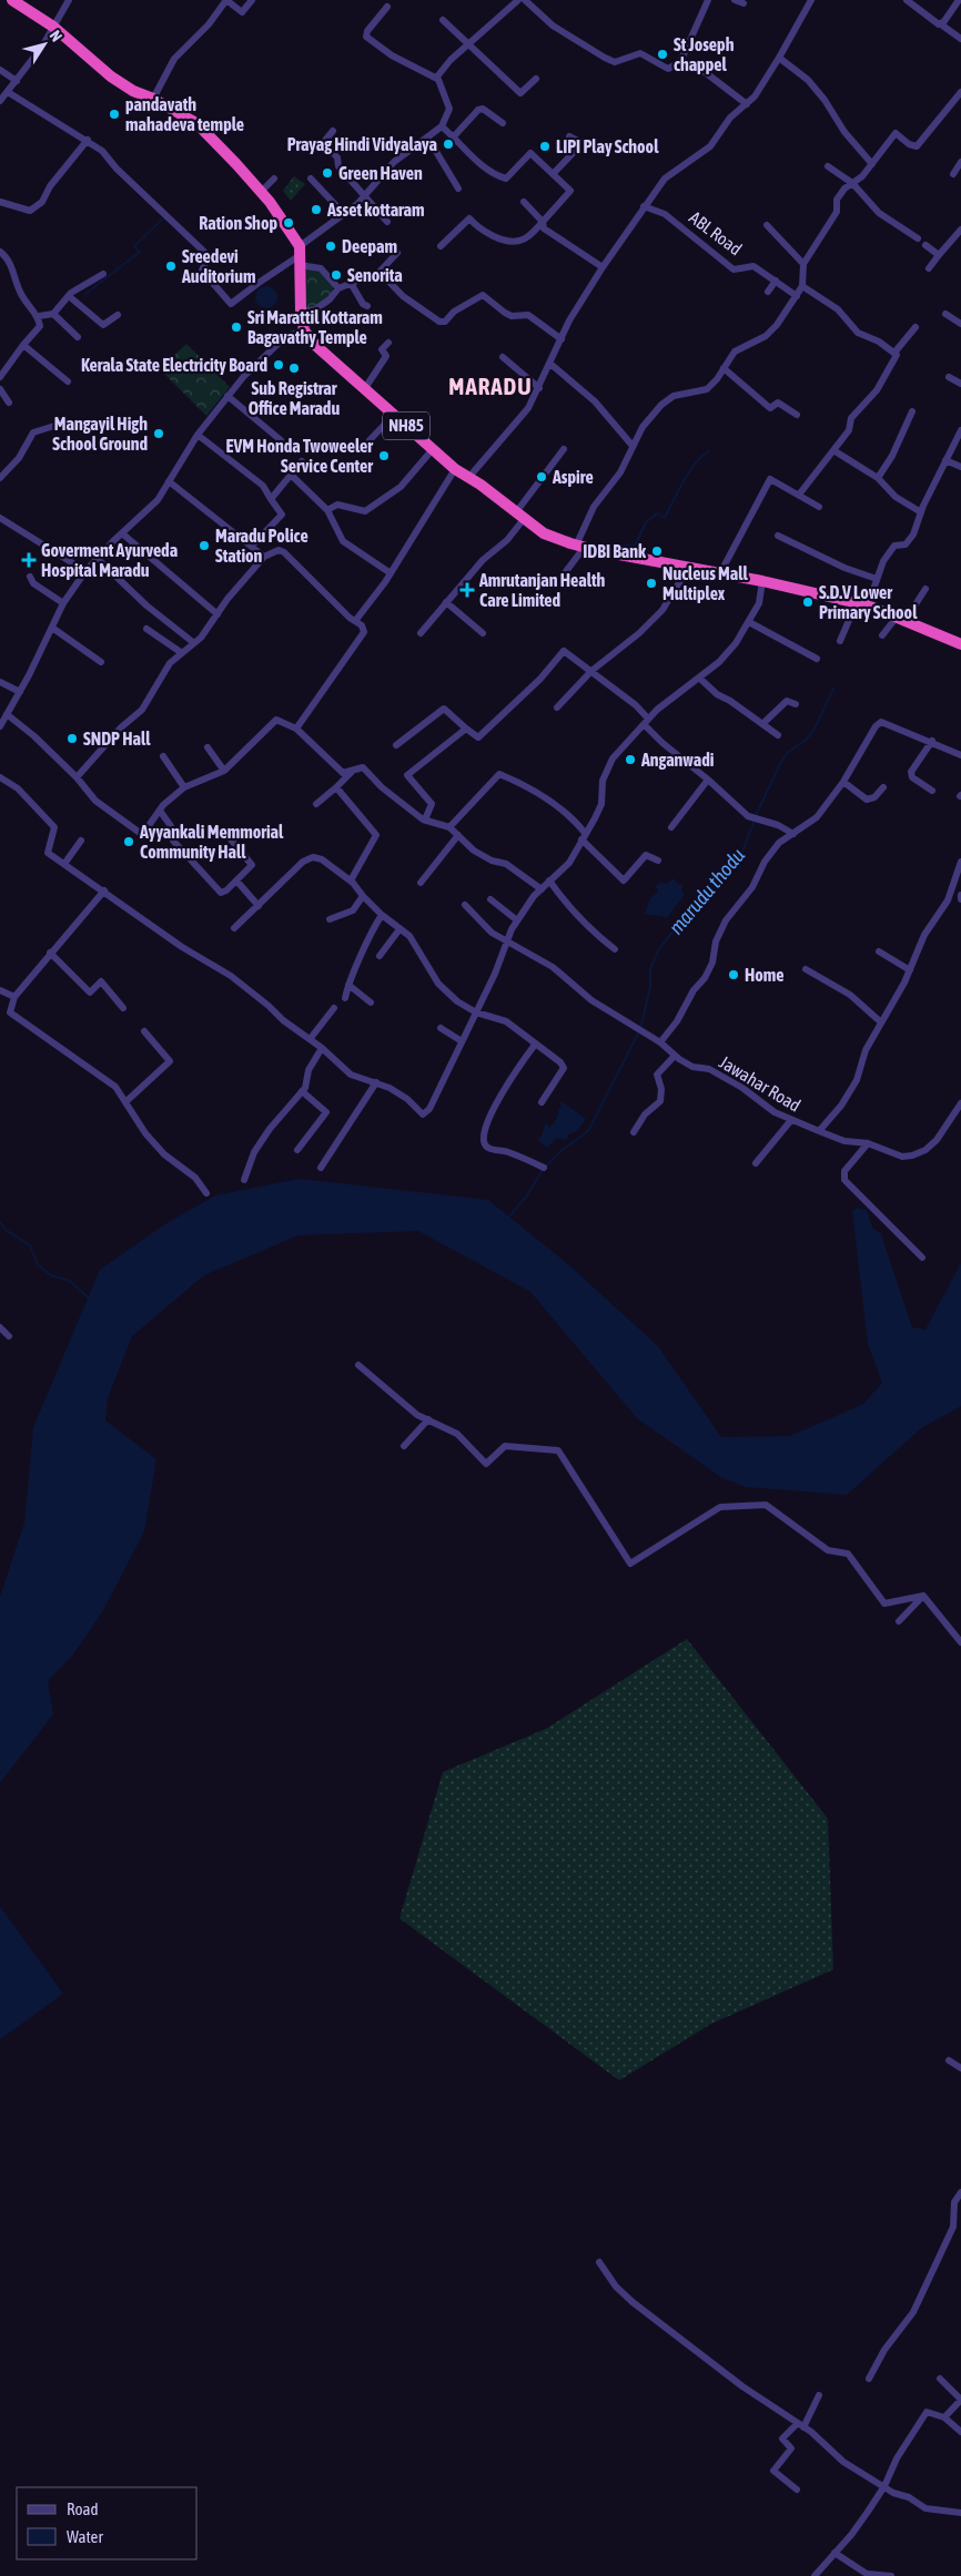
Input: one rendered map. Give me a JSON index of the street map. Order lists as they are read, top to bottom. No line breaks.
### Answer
{"streets":{"highway":["NH85"],"street":["ABL Road","Jawahar Road"]},"districts":["MARADU"],"water":["marudu thodu"],"places":{"other":["St Joseph chappel","pandavath mahadeva temple","Prayag Hindi Vidyalaya","LIPI Play School","Green Haven","Asset kottaram","Ration Shop","Deepam","Sreedevi Auditorium","Senorita","Sri Marattil Kottaram Bagavathy Temple","Kerala State Electricity Board","Sub Registrar Office Maradu","Mangayil High School Ground","EVM Honda Twoweeler Service Center","Aspire","Maradu Police Station","IDBI Bank","Nucleus Mall Multiplex","S.D.V Lower Primary School","SNDP Hall","Anganwadi","Ayyankali Memmorial Community Hall","Home"],"health":["Goverment Ayurveda Hospital Maradu","Amrutanjan Health Care Limited"]},"legend":["Road","Water"],"north":"top right"}
